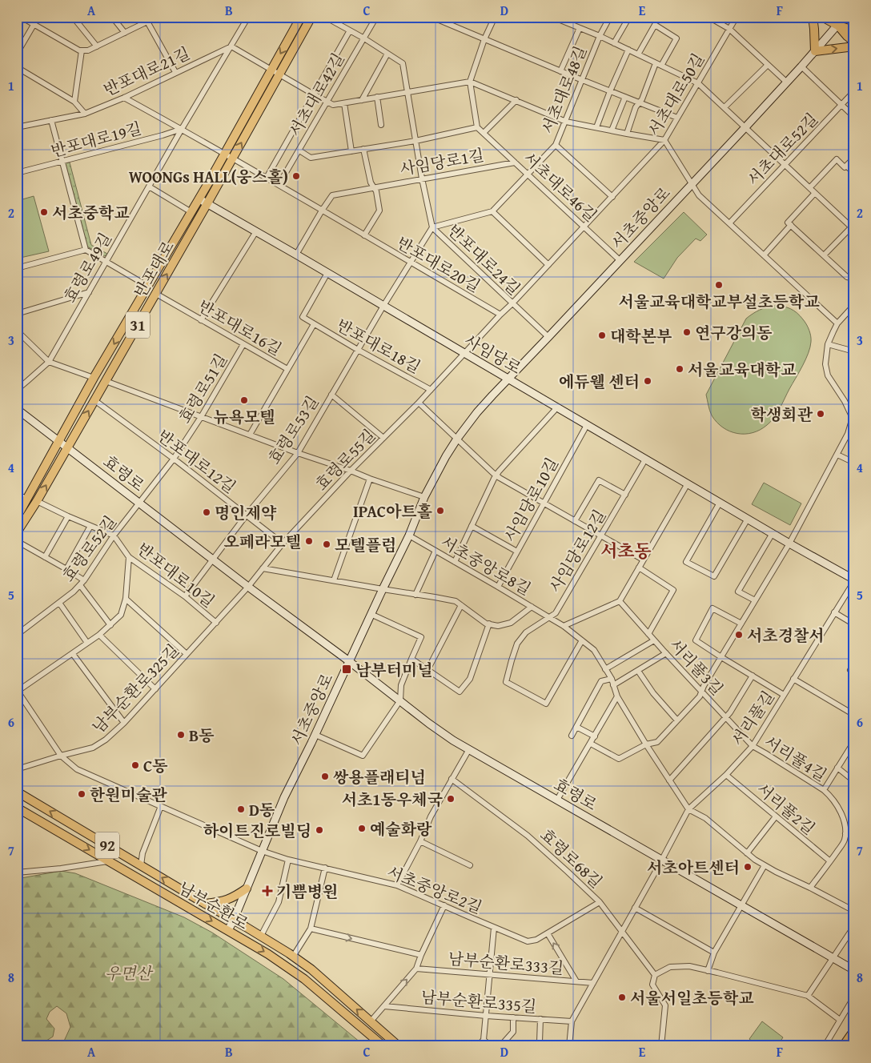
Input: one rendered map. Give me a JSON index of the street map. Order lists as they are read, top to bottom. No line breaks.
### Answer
{"streets":{"main road":["서초중앙로","반포대로","31","사임당로","효령로","92","남부순환로"],"street":["반포대로21길","서초대로48길","서초대로42길","서초대로50길","반포대로19길","서초대로52길","사임당로1길","서초대로46길","반포대로24길","반포대로20길","효령로49길","반포대로16길","반포대로18길","효령로51길","효령로53길","효령로55길","반포대로12길","사임당로10길","효령로52길","사임당로12길","서초중앙로8길","반포대로10길","서리풀3길","남부순환로325길","서리풀길","서리풀4길","서리풀2길","효령로68길","서초중앙로2길","남부순환로333길","남부순환로335길"]},"crossings":[["반포대로21길","반포대로19길"],["반포대로21길","효령로49길"],["서초대로48길","서초대로46길"],["서초대로42길","반포대로24길"],["서초대로42길","반포대로20길"],["서초대로50길","서초대로46길"],["서초대로50길","반포대로24길"],["서초대로50길","반포대로20길"],["서초대로50길","사임당로"],["서초대로50길","효령로55길"],["반포대로19길","반포대로20길"],["반포대로19길","효령로49길"],["반포대로19길","반포대로"],["사임당로1길","서초대로46길"],["사임당로1길","반포대로24길"],["사임당로1길","반포대로20길"],["사임당로1길","사임당로"],["서초대로46길","서초중앙로"],["서초중앙로","반포대로24길"],["서초중앙로","사임당로"],["서초중앙로","효령로"],["서초중앙로","서초중앙로8길"],["서초중앙로","서초중앙로2길"],["서초중앙로","남부순환로"],["반포대로20길","반포대로"],["반포대로","반포대로16길"],["반포대로","사임당로"],["반포대로","반포대로12길"],["반포대로","효령로"],["반포대로","반포대로10길"],["반포대로16길","반포대로18길"],["반포대로16길","효령로51길"],["반포대로18길","효령로53길"],["반포대로18길","효령로55길"],["사임당로","효령로53길"],["사임당로","효령로55길"],["사임당로","사임당로10길"],["사임당로","사임당로12길"],["사임당로","서리풀길"],["효령로51길","반포대로12길"],["효령로51길","효령로"],["효령로51길","효령로52길"],["효령로53길","반포대로12길"],["효령로53길","효령로"],["효령로55길","반포대로12길"],["효령로55길","효령로"],["효령로55길","남부순환로325길"],["효령로","효령로52길"],["효령로","남부순환로325길"],["효령로","서리풀길"],["사임당로10길","서초중앙로8길"],["효령로52길","반포대로10길"],["사임당로12길","서초중앙로8길"],["서초중앙로8길","서리풀길"],["반포대로10길","남부순환로325길"],["서리풀3길","서리풀길"],["서리풀3길","서리풀4길"],["남부순환로325길","서초중앙로2길"],["서리풀길","서리풀4길"],["서리풀길","서리풀2길"],["서리풀길","효령로68길"],["서리풀길","남부순환로333길"],["서리풀길","남부순환로335길"],["효령로68길","서초중앙로2길"],["서초중앙로2길","남부순환로"],["서초중앙로2길","남부순환로333길"],["남부순환로","남부순환로333길"],["남부순환로333길","남부순환로335길"]],"districts":["서초동"],"parks":["우면산"],"places":{"other":["WOONGs HALL(웅스홀)","서초중학교","서울교육대학교부설초등학교","연구강의동","대학본부","서울교육대학교","에듀웰 센터","뉴욕모텔","학생회관","IPAC아트홀","명인제약","오페라모텔","모텔플럼","서초경찰서","B동","C동","쌍용플래티넘","한원미술관","서초1동우체국","D동","예술화랑","하이트진로빌딩","서초아트센터","서울서일초등학교"],"transit":["남부터미널"],"health":["기쁨병원"]},"grid":{"columns":["A","B","C","D","E","F"],"rows":["1","2","3","4","5","6","7","8"]}}
